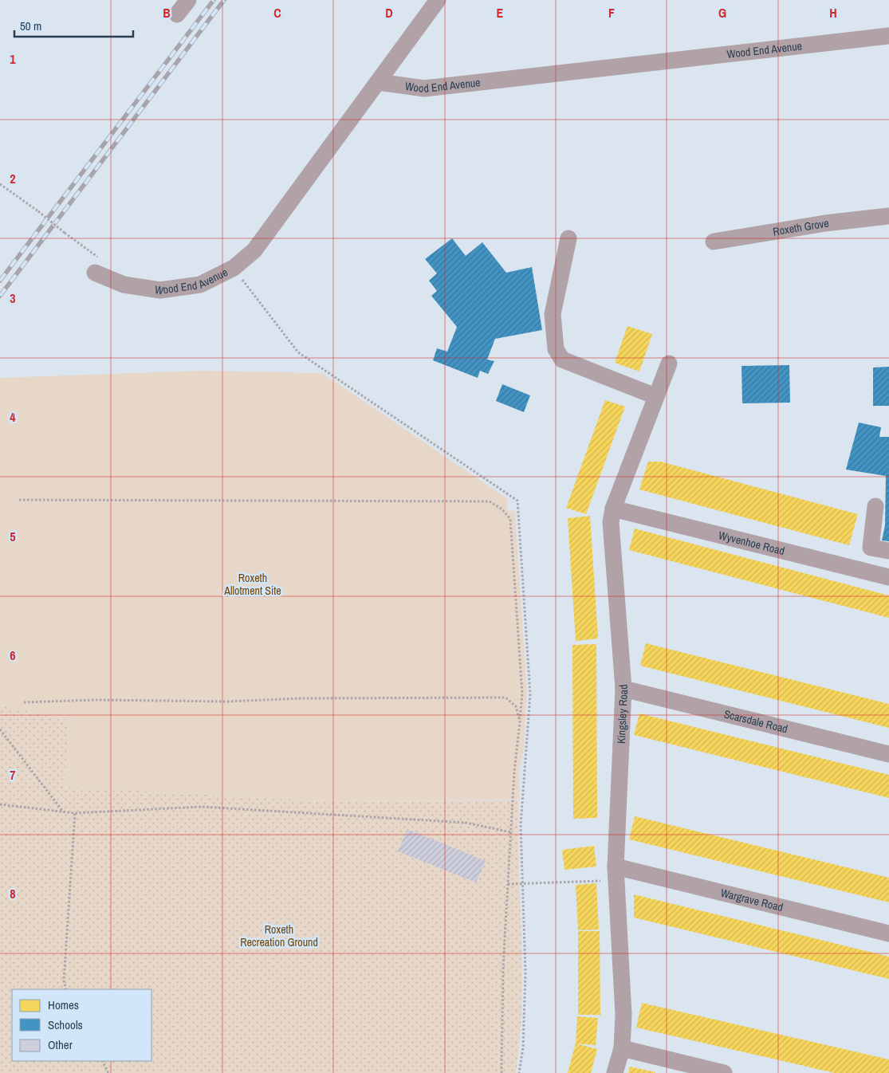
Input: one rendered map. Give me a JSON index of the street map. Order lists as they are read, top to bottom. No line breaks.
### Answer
{"streets":{"street":["Wood End Avenue","Roxeth Grove","Wyvenhoe Road","Kingsley Road","Scarsdale Road","Wargrave Road"]},"crossings":[["Wyvenhoe Road","Kingsley Road"],["Kingsley Road","Scarsdale Road"],["Kingsley Road","Wargrave Road"]],"parks":["Roxeth Allotment Site","Roxeth Recreation Ground"],"legend":["Homes","Schools","Other"],"scale_bar":"50 m","grid":{"columns":["B","C","D","E","F","G","H"],"rows":["1","2","3","4","5","6","7","8"]}}
